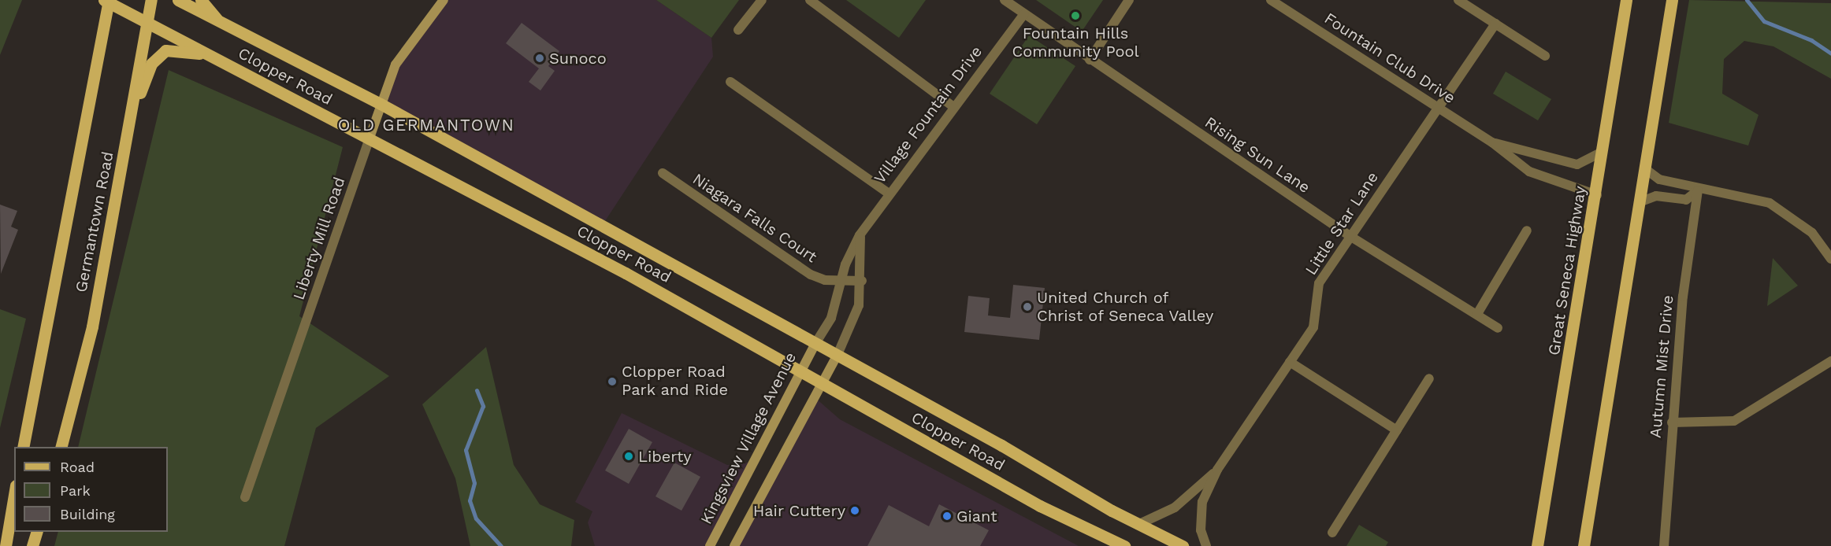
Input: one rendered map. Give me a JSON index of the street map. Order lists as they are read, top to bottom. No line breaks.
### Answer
{"streets":{"main road":["Clopper Road","Germantown Road","Great Seneca Highway"],"street":["Fountain Club Drive","Village Fountain Drive","Rising Sun Lane","Niagara Falls Court","Little Star Lane","Liberty Mill Road","Autumn Mist Drive","Kingsview Village Avenue"]},"crossings":[["Fountain Club Drive","Little Star Lane"],["Fountain Club Drive","Great Seneca Highway"],["Clopper Road","Village Fountain Drive"],["Clopper Road","Germantown Road"],["Clopper Road","Little Star Lane"],["Clopper Road","Liberty Mill Road"],["Clopper Road","Kingsview Village Avenue"],["Village Fountain Drive","Rising Sun Lane"],["Village Fountain Drive","Niagara Falls Court"],["Village Fountain Drive","Kingsview Village Avenue"],["Rising Sun Lane","Little Star Lane"]],"districts":["OLD GERMANTOWN"],"places":["Fountain Hills Community Pool","Sunoco","United Church of Christ of Seneca Valley","Clopper Road Park and Ride","Liberty","Hair Cuttery","Giant"],"legend":["Road","Park","Building"]}
